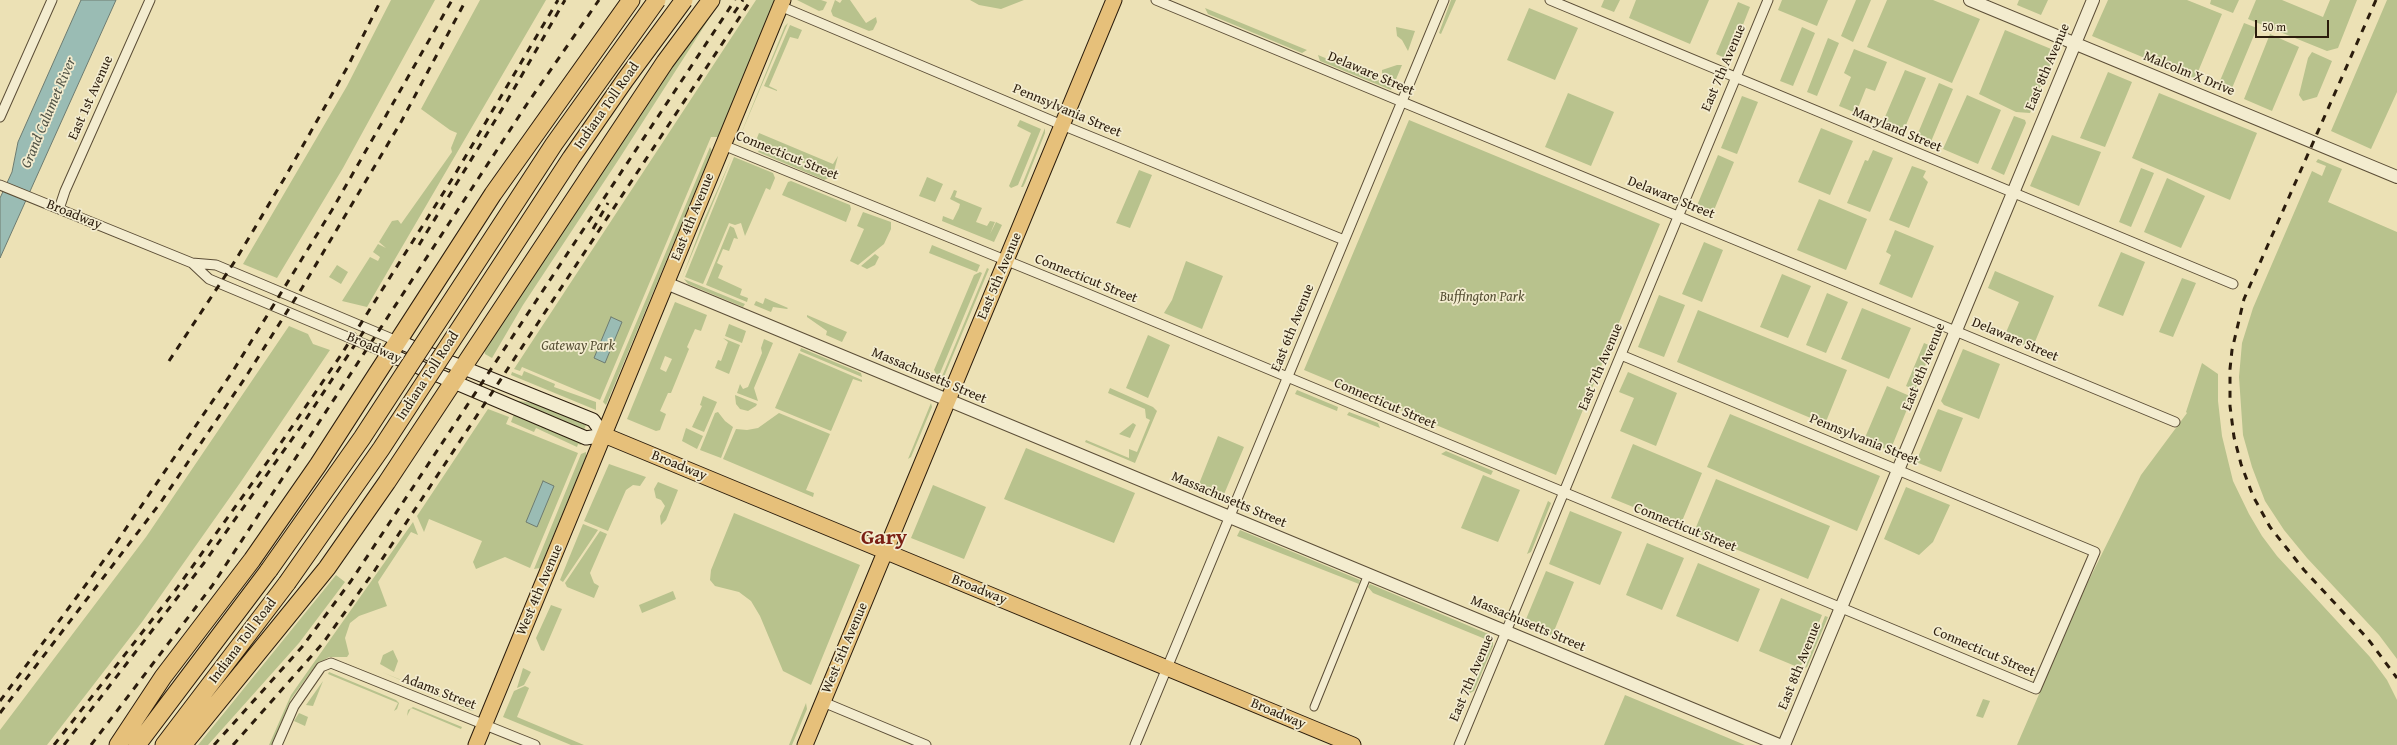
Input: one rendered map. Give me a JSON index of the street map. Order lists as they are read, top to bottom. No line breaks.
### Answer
{"streets":{"highway":["Indiana Toll Road"],"main road":["Broadway","East 4th Avenue","East 5th Avenue","West 4th Avenue","West 5th Avenue"],"street":["East 8th Avenue","East 7th Avenue","Delaware Street","Malcolm X Drive","East 1st Avenue","Pennsylvania Street","Maryland Street","Connecticut Street","East 6th Avenue","Massachusetts Street","Adams Street"]},"crossings":[["East 8th Avenue","Delaware Street"],["East 8th Avenue","Malcolm X Drive"],["East 8th Avenue","Pennsylvania Street"],["East 8th Avenue","Maryland Street"],["East 8th Avenue","Connecticut Street"],["East 7th Avenue","Delaware Street"],["East 7th Avenue","Pennsylvania Street"],["East 7th Avenue","Maryland Street"],["East 7th Avenue","Connecticut Street"],["East 7th Avenue","Massachusetts Street"],["Delaware Street","East 6th Avenue"],["East 1st Avenue","Broadway"],["Pennsylvania Street","Connecticut Street"],["Pennsylvania Street","East 4th Avenue"],["Pennsylvania Street","East 5th Avenue"],["Pennsylvania Street","East 6th Avenue"],["Connecticut Street","East 4th Avenue"],["Connecticut Street","East 5th Avenue"],["Connecticut Street","East 6th Avenue"],["Broadway","East 4th Avenue"],["Broadway","East 5th Avenue"],["Broadway","East 6th Avenue"],["Broadway","West 4th Avenue"],["Broadway","West 5th Avenue"],["East 4th Avenue","Massachusetts Street"],["East 4th Avenue","West 4th Avenue"],["East 5th Avenue","Massachusetts Street"],["East 5th Avenue","West 5th Avenue"],["East 6th Avenue","Massachusetts Street"],["West 4th Avenue","Adams Street"]],"districts":["Gary"],"water":["Grand Calumet River"],"parks":["Buffington Park","Gateway Park"],"scale_bar":"50 m"}
